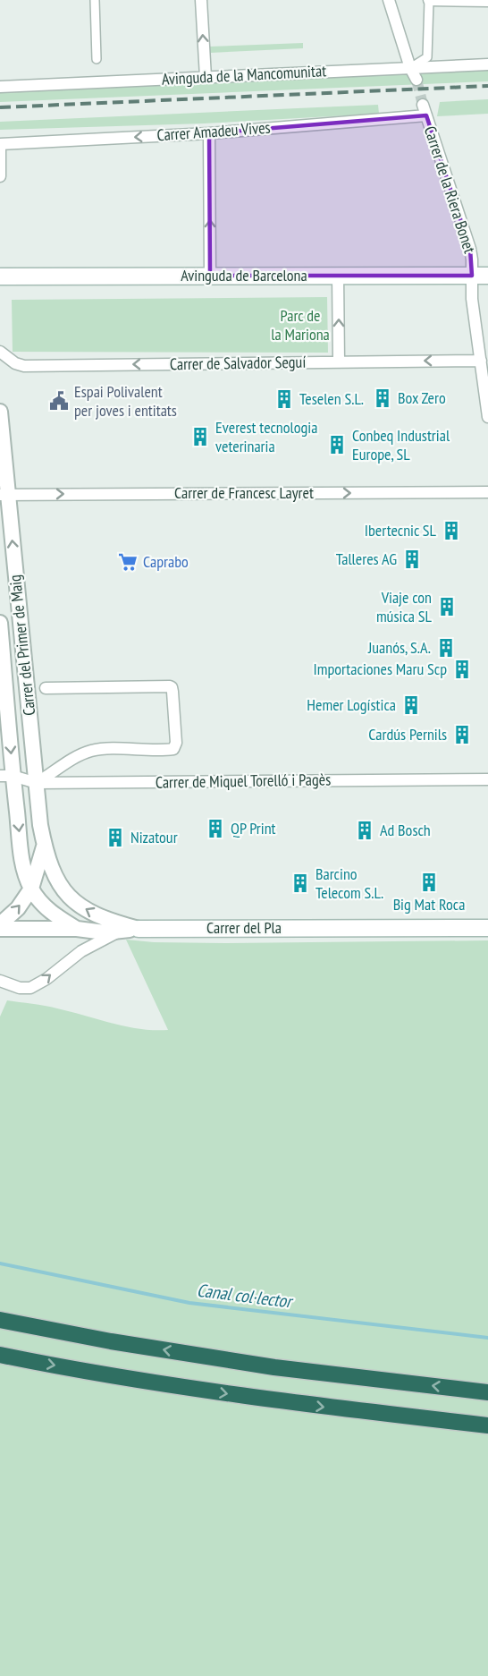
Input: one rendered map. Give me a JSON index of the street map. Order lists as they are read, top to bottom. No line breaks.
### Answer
{"streets":{"main road":["Avinguda de Barcelona","Carrer del Pla"],"street":["Avinguda de la Mancomunitat","Carrer Amadeu Vives","Carrer de la Riera Bonet","Carrer de Salvador Seguí","Carrer de Francesc Layret","Carrer del Primer de Maig","Carrer de Miquel Torelló i Pagès"]},"crossings":[["Carrer Amadeu Vives","Carrer de la Riera Bonet"],["Carrer de la Riera Bonet","Avinguda de Barcelona"],["Carrer de la Riera Bonet","Carrer de Salvador Seguí"],["Carrer de Francesc Layret","Carrer del Primer de Maig"],["Carrer del Primer de Maig","Carrer de Miquel Torelló i Pagès"],["Carrer del Primer de Maig","Carrer del Pla"]],"one_way":["Carrer Amadeu Vives","Carrer de Salvador Seguí","Carrer de Francesc Layret"],"water":["Canal col·lector"],"parks":["Parc de la Mariona"],"places":{"building":["Box Zero","Teselen S.L.","Everest tecnologia veterinaria","Conbeq Industrial Europe, SL","Ibertecnic SL","Talleres AG","Viaje con música SL","Juanós, S.A.","Importaciones Maru Scp","Hemer Logística","Cardús Pernils","QP Print","Ad Bosch","Nizatour","Big Mat Roca","Barcino Telecom S.L."],"public building":["Espai Polivalent per joves i entitats"],"supermarket":["Caprabo"]}}
